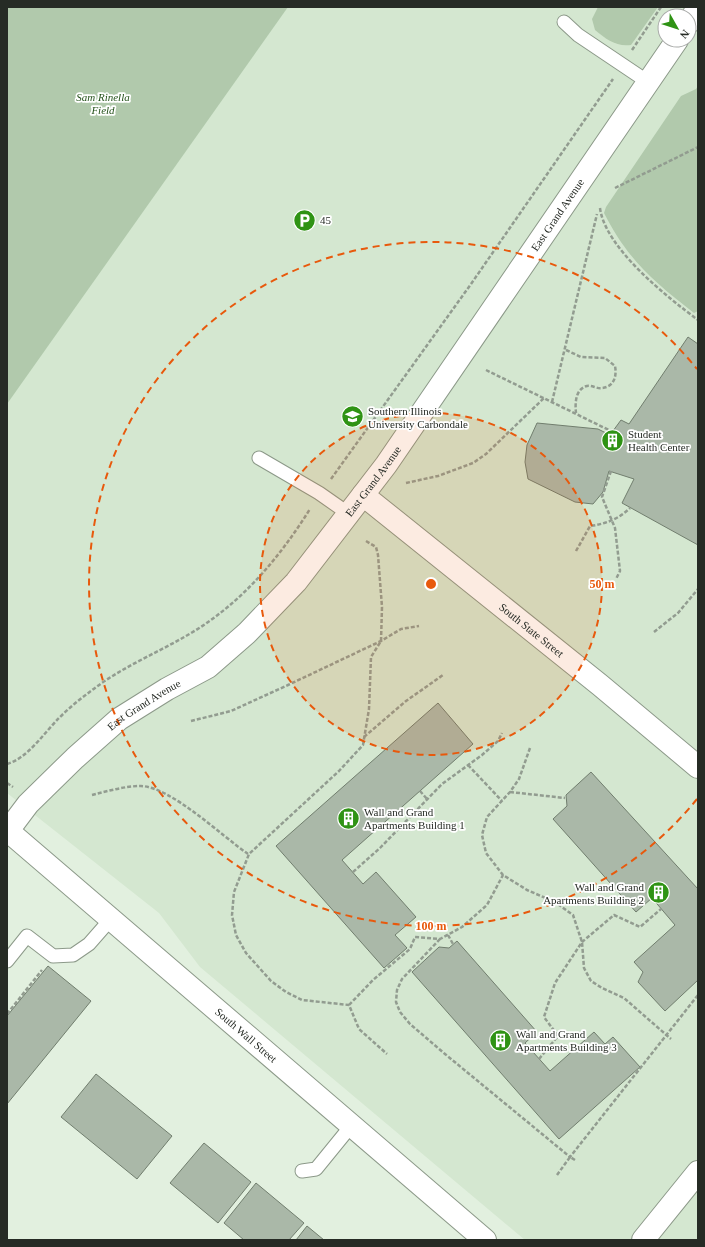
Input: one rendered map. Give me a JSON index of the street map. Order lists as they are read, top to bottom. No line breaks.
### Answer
{"streets":{"main road":["East Grand Avenue","South State Street","South Wall Street"]},"crossings":[["East Grand Avenue","South State Street"],["East Grand Avenue","South Wall Street"]],"parks":["Sam Rinella Field"],"places":{"parking":["45"],"school or university":["Southern Illinois University Carbondale"],"building":["Student Health Center","Wall and Grand Apartments Building 1","Wall and Grand Apartments Building 2","Wall and Grand Apartments Building 3"]},"north":"bottom right","rings":["50 m","100 m"]}
